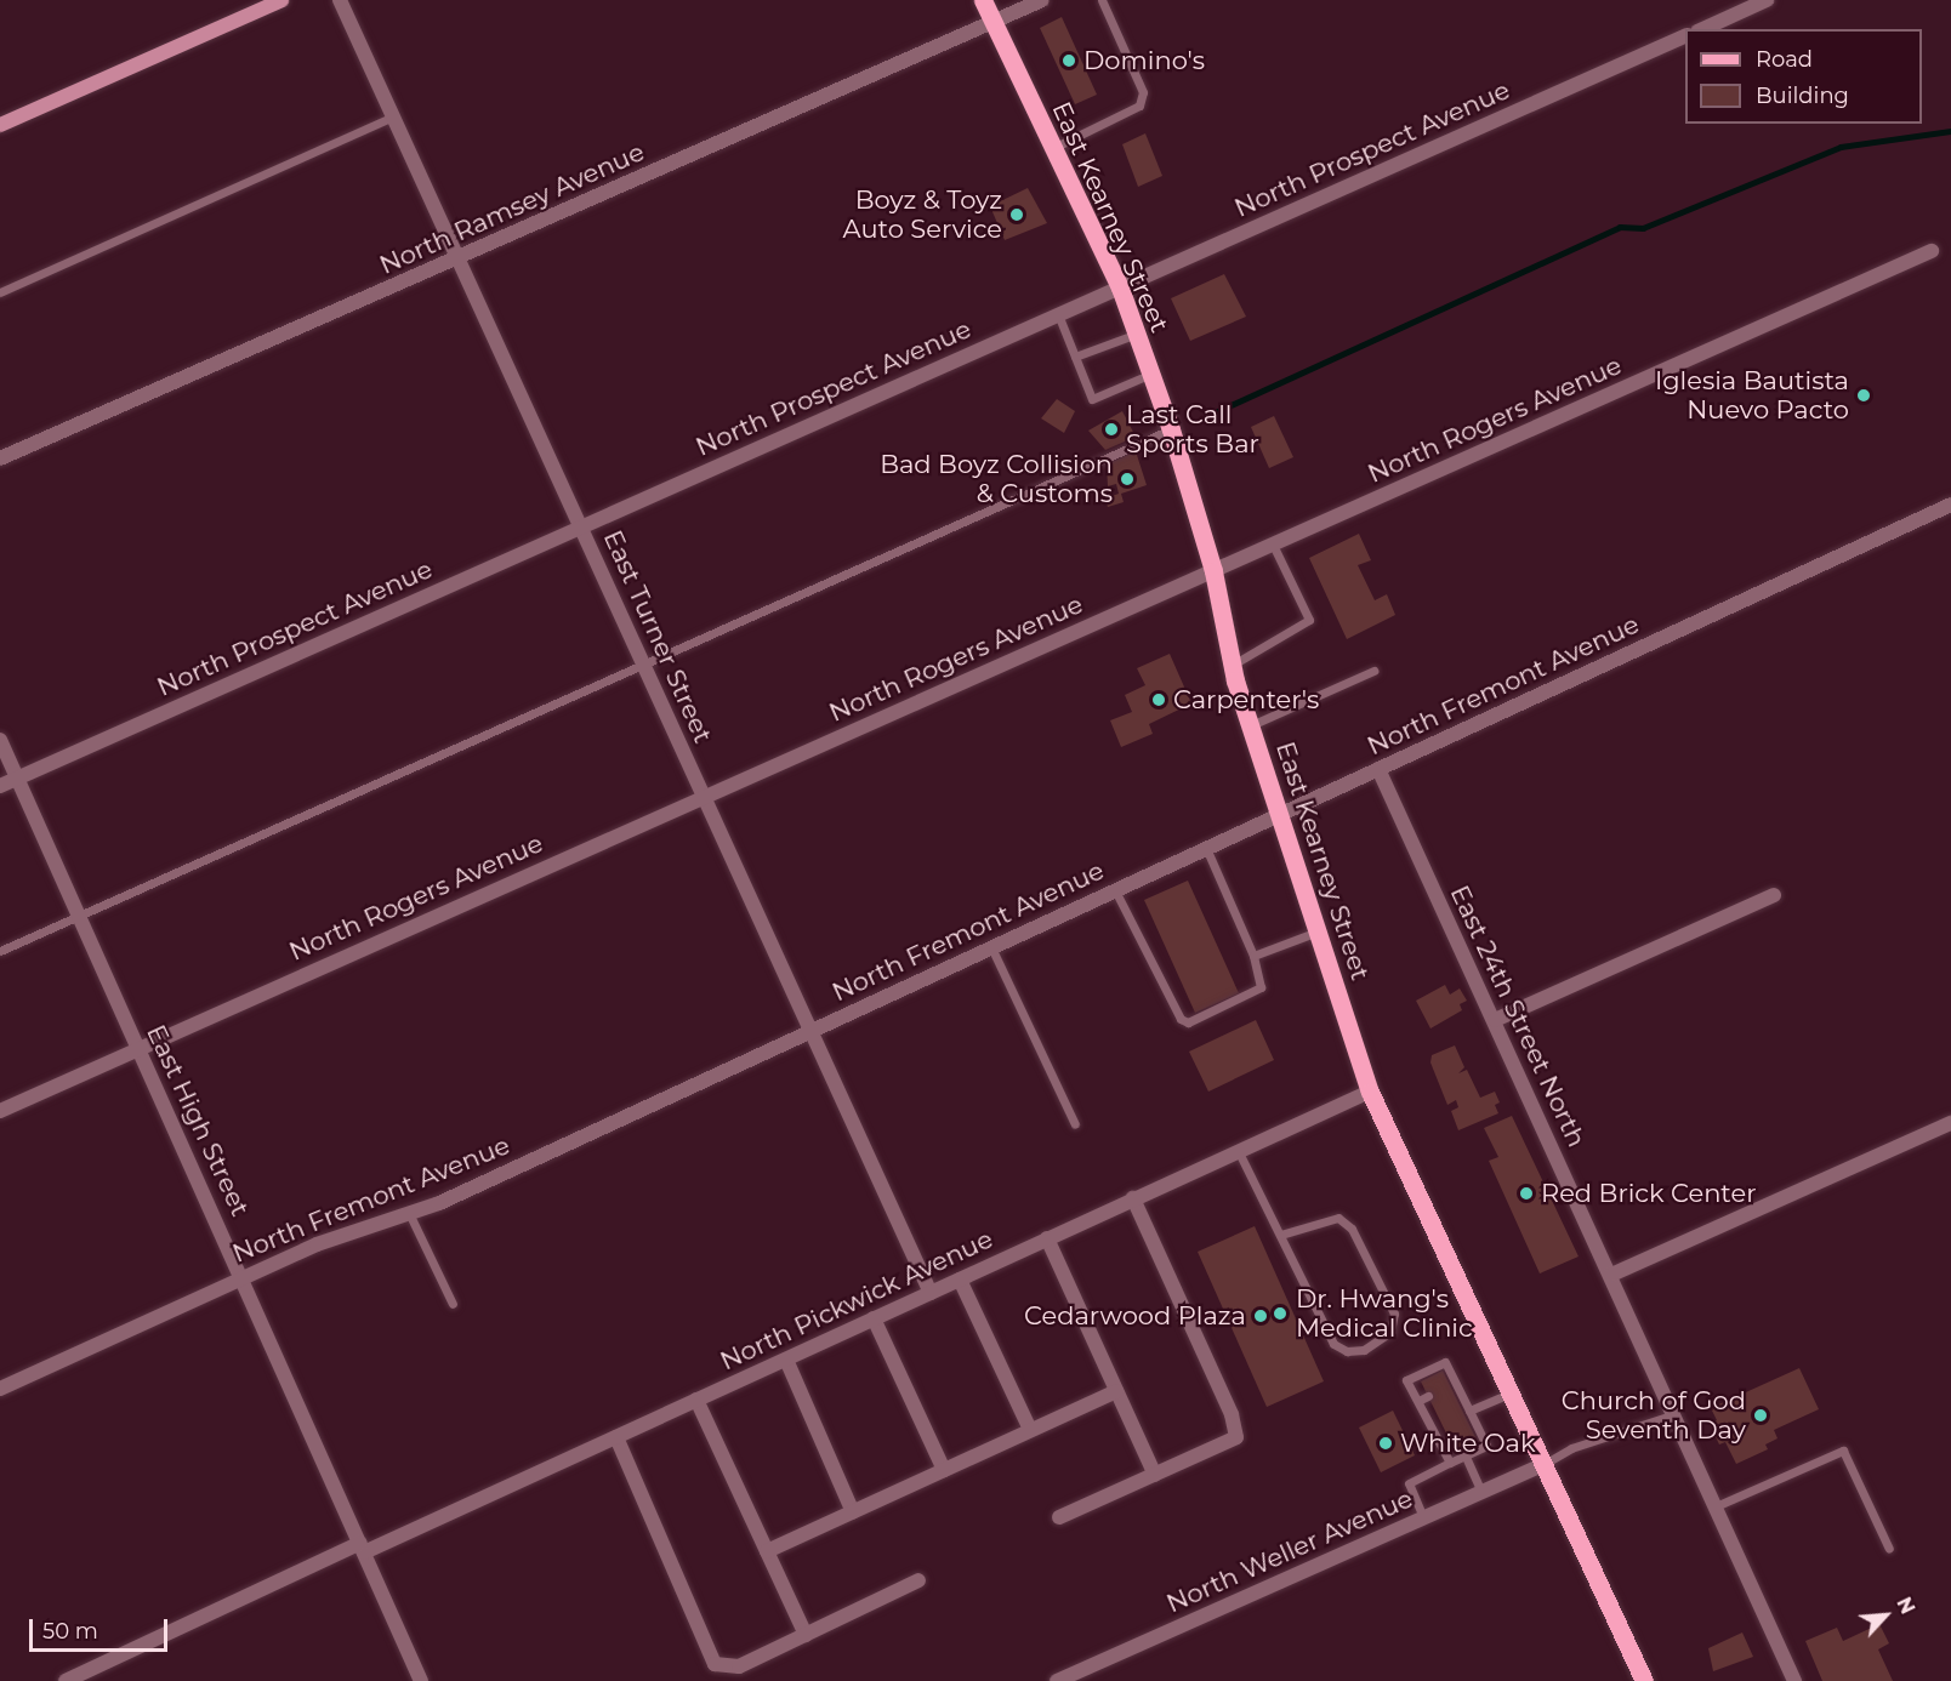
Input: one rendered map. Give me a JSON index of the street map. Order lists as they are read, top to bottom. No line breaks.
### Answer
{"streets":{"main road":["East Kearney Street"],"street":["North Prospect Avenue","North Ramsey Avenue","North Rogers Avenue","East Turner Street","North Fremont Avenue","East 24th Street North","East High Street","North Pickwick Avenue","North Weller Avenue"]},"crossings":[["North Prospect Avenue","East Kearney Street"],["North Prospect Avenue","East Turner Street"],["North Prospect Avenue","East High Street"],["North Ramsey Avenue","East Kearney Street"],["North Ramsey Avenue","East Turner Street"],["East Kearney Street","North Rogers Avenue"],["East Kearney Street","North Fremont Avenue"],["East Kearney Street","North Pickwick Avenue"],["East Kearney Street","North Weller Avenue"],["North Rogers Avenue","East Turner Street"],["North Rogers Avenue","East High Street"],["East Turner Street","North Fremont Avenue"],["East Turner Street","North Pickwick Avenue"],["North Fremont Avenue","East 24th Street North"],["North Fremont Avenue","East High Street"],["East High Street","North Pickwick Avenue"]],"places":["Domino's","Boyz & Toyz Auto Service","Iglesia Bautista Nuevo Pacto","Last Call Sports Bar","Bad Boyz Collision & Customs","Carpenter's","Red Brick Center","Dr. Hwang's Medical Clinic","Cedarwood Plaza","Church of God Seventh Day","White Oak"],"legend":["Road","Building"],"scale_bar":"50 m","north":"top right"}
